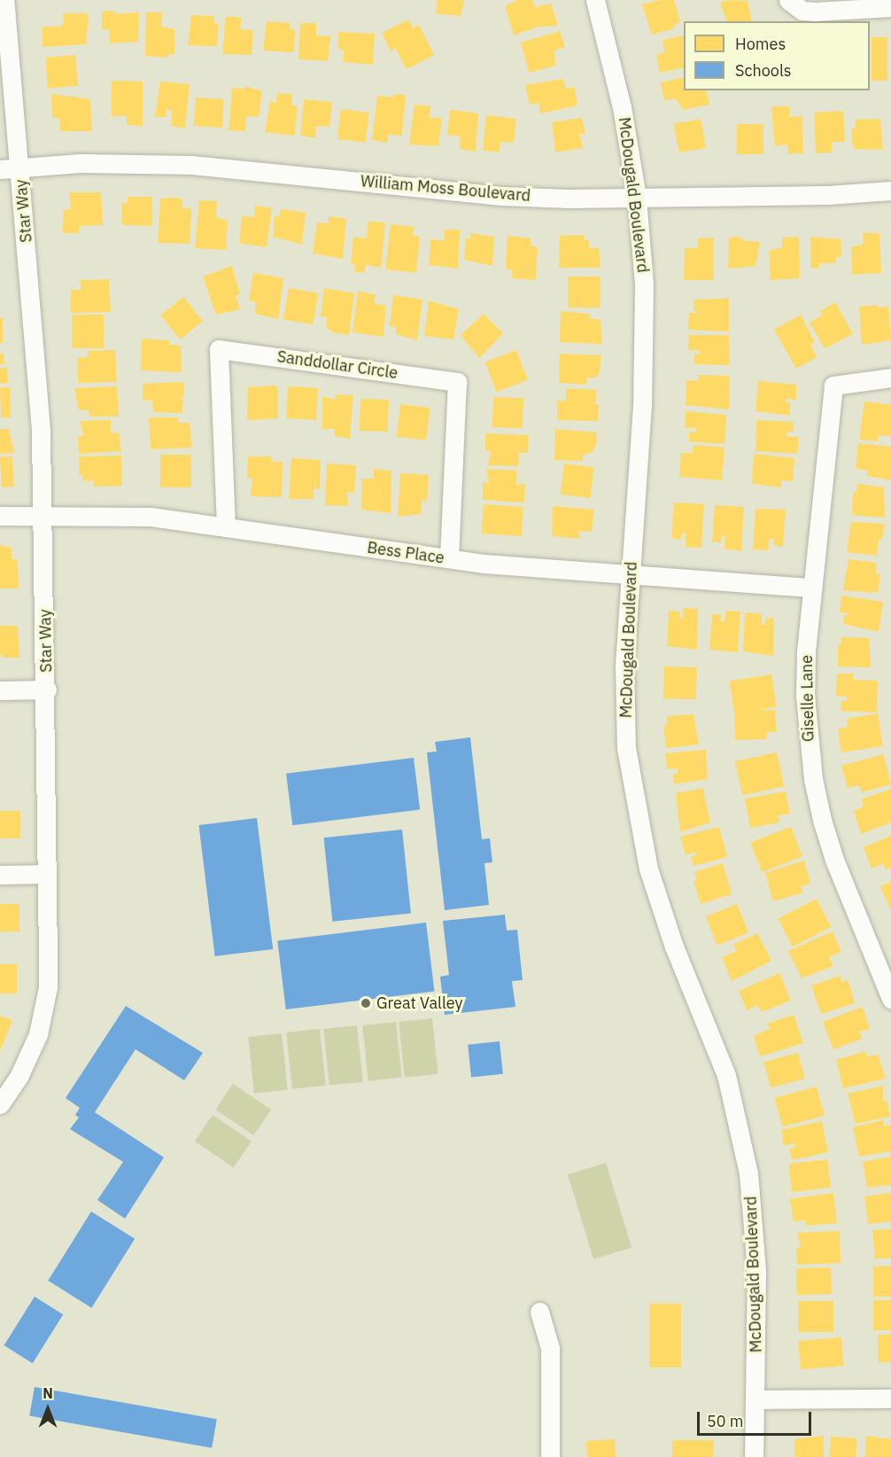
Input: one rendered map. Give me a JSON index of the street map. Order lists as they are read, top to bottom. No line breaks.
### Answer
{"streets":{"street":["William Moss Boulevard","McDougald Boulevard","Star Way","Sanddollar Circle","Bess Place","Giselle Lane"]},"crossings":[["William Moss Boulevard","McDougald Boulevard"],["William Moss Boulevard","Star Way"],["McDougald Boulevard","Bess Place"],["Star Way","Bess Place"],["Sanddollar Circle","Bess Place"],["Bess Place","Giselle Lane"]],"places":["Great Valley"],"legend":["Homes","Schools"],"scale_bar":"50 m","north":"top"}
